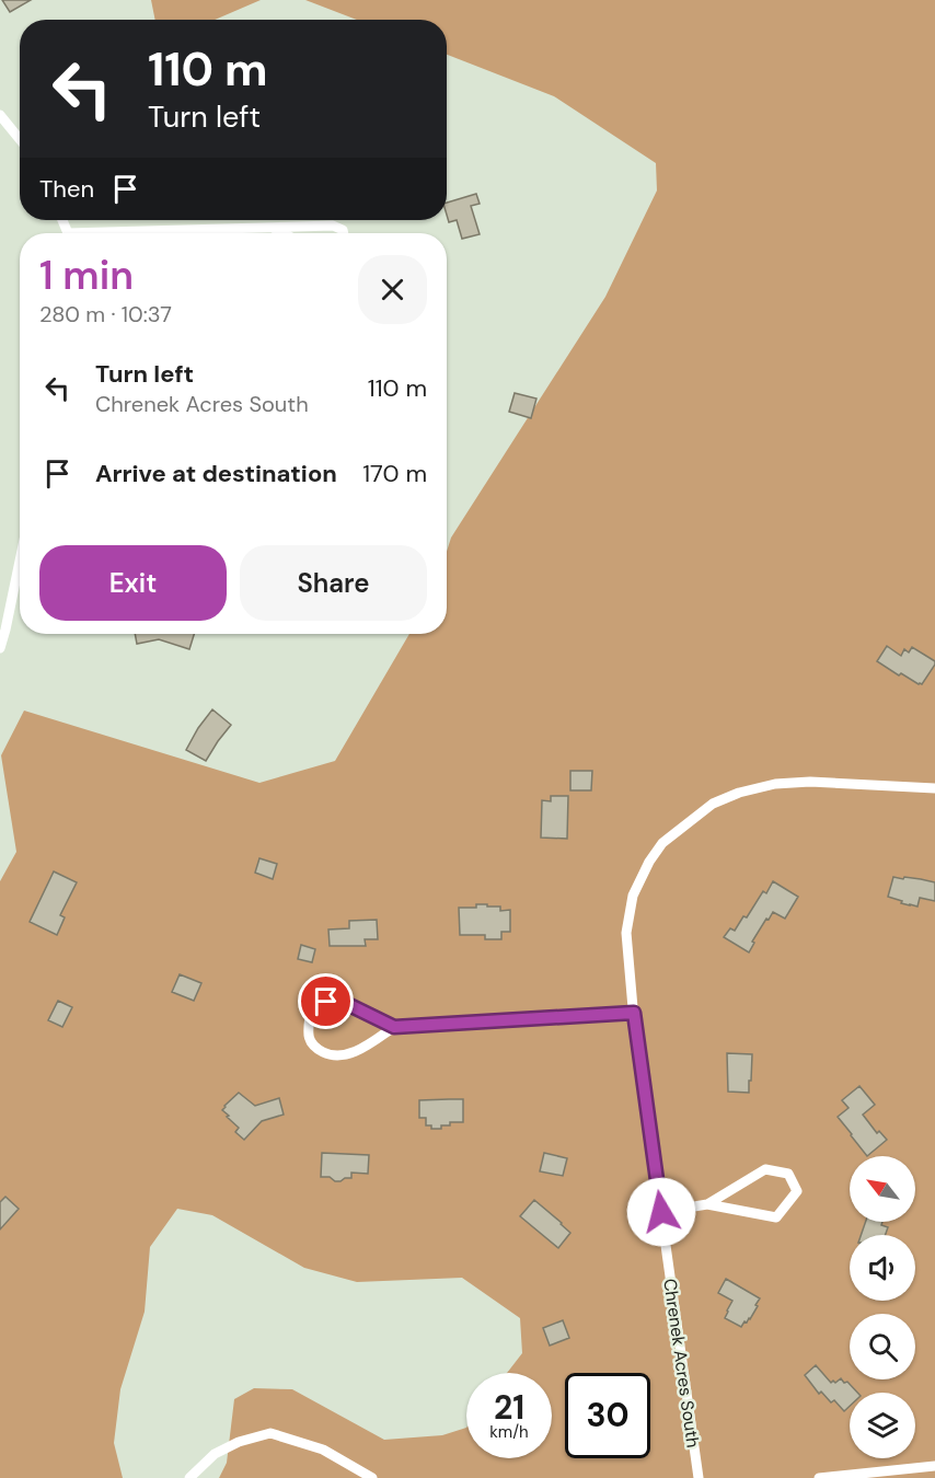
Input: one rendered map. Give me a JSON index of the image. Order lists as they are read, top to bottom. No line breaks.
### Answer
{"streets":{"street":["Chrenek Acres South"]},"north":"top left","page":{"turn":["110 m","Turn left"],"then":"Then","heading":["1 min","280 m · 10:37"],"list":[{"name":"Turn left","note":"Chrenek Acres South","value":"110 m"},{"name":"Arrive at destination","value":"170 m"}],"buttons":["Exit","Share"],"speed":"21 km/h","limit":"30"}}
